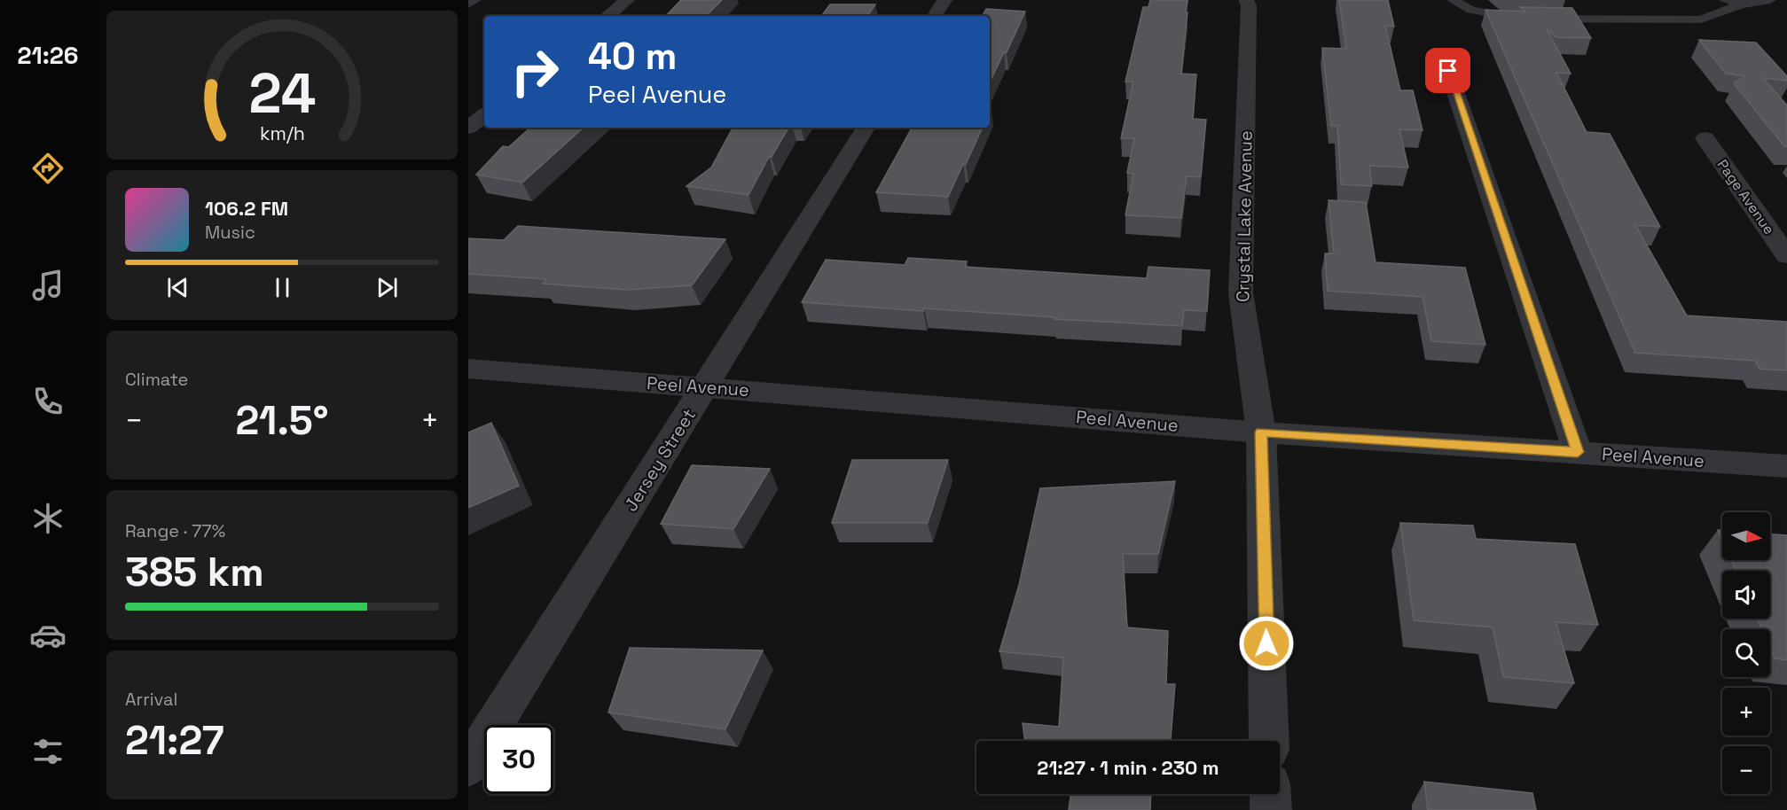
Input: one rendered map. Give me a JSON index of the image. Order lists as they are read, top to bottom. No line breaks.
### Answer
{"streets":{"street":["Page Avenue","Crystal Lake Avenue","Peel Avenue","Jersey Street"]},"crossings":[["Crystal Lake Avenue","Peel Avenue"],["Peel Avenue","Jersey Street"]],"north":"right","page":{"tabs":"21:26","turn":["40 m","Peel Avenue"],"song":["106.2 FM","Music"],"tile":["Climate",["Range · 77%","385 km"],["Arrival","21:27"]],"heat":["−","21.5°","+"],"map_buttons":["+","−"],"limit":"30","trip":"21:27 · 1 min · 230 m","gauge":["24","km/h"]}}
